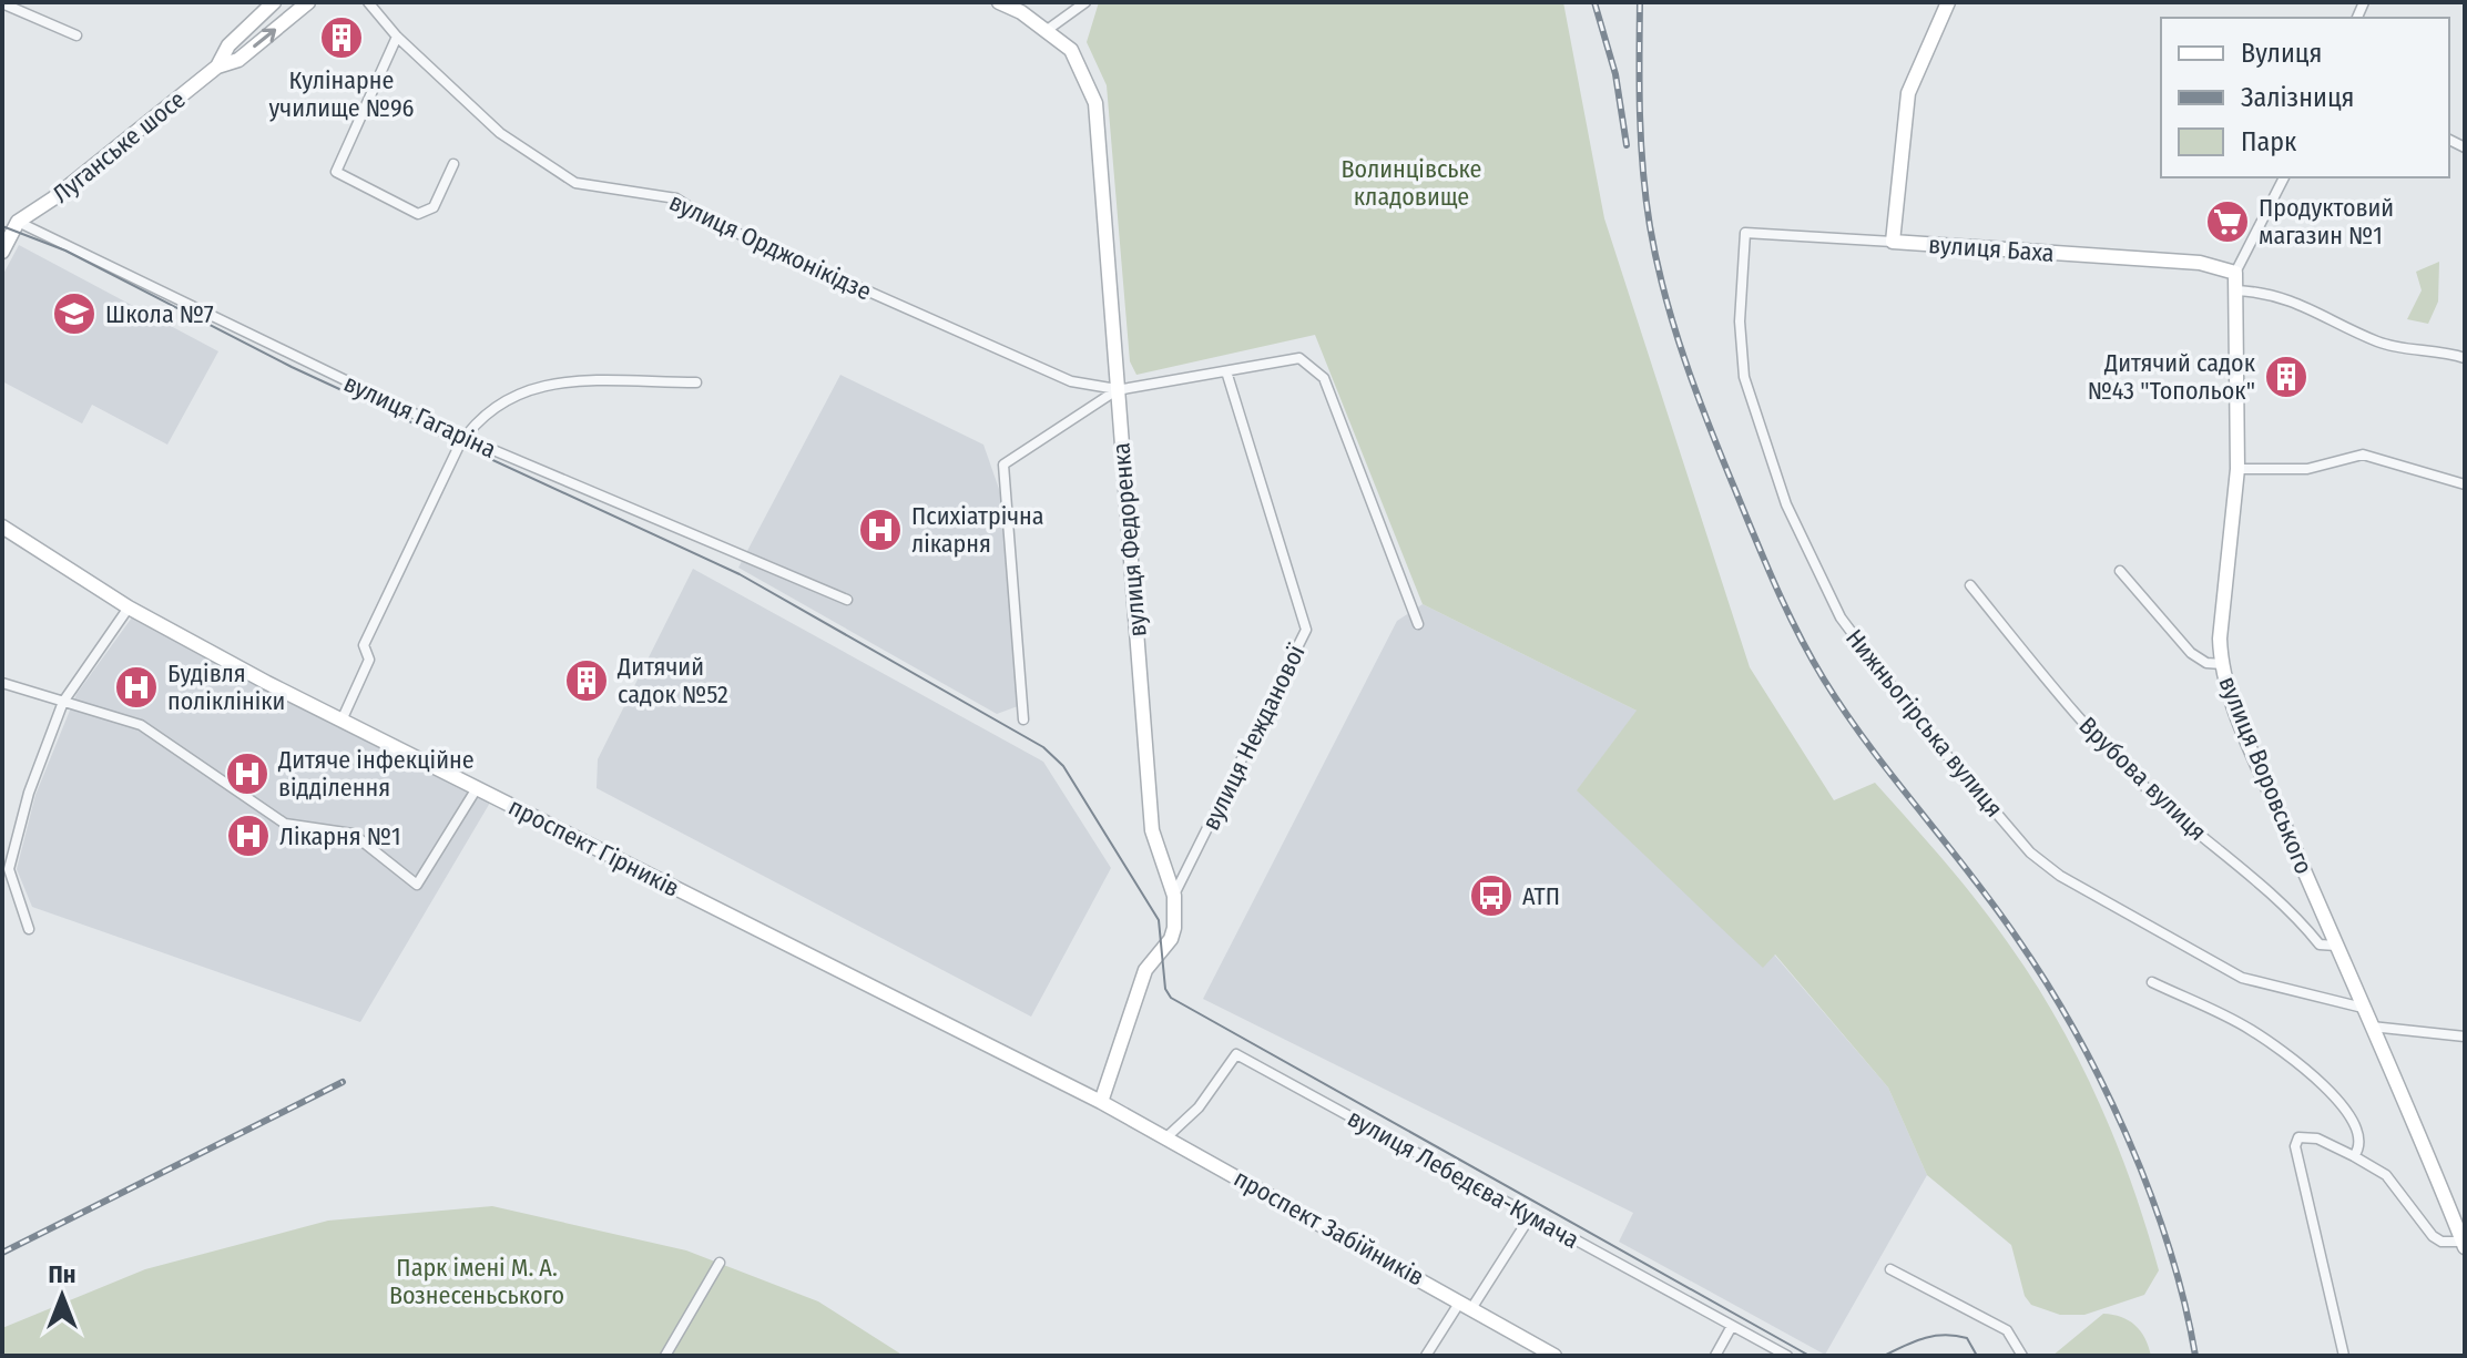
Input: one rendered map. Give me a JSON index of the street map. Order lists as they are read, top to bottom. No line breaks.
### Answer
{"streets":{"street":["Луганське шосе","вулиця Орджонікідзе","вулиця Баха","вулиця Гагаріна","вулиця Федоренка","Нижньогірська вулиця","вулиця Нежданової","вулиця Воровського","Врубова вулиця","проспект Гірників","вулиця Лебедєва-Кумача","проспект Забійників"]},"crossings":[["Луганське шосе","вулиця Гагаріна"],["вулиця Орджонікідзе","вулиця Федоренка"],["вулиця Баха","Нижньогірська вулиця"],["вулиця Баха","вулиця Воровського"],["вулиця Федоренка","вулиця Нежданової"],["вулиця Федоренка","проспект Гірників"],["вулиця Федоренка","проспект Забійників"],["Нижньогірська вулиця","вулиця Воровського"],["вулиця Воровського","Врубова вулиця"],["проспект Гірників","проспект Забійників"],["вулиця Лебедєва-Кумача","проспект Забійників"]],"parks":["Волинцівське кладовище","Парк імені М. А. Вознесеньського"],"places":{"building":["Кулінарне училище №96","Дитячий садок №43 \"Топольок\"","Дитячий садок №52"],"supermarket":["Продуктовий магазин №1"],"school or university":["Школа №7"],"hospital":["Психіатрічна лікарня","Будівля поліклініки","Дитяче інфекційне відділення","Лікарня №1"],"bus stop":["АТП"]},"legend":["Вулиця","Залізниця","Парк"],"north":"top"}
